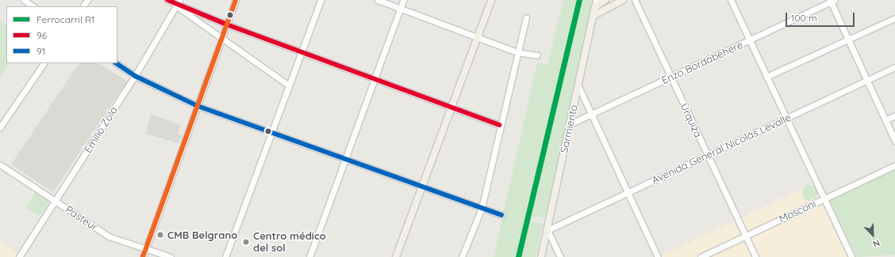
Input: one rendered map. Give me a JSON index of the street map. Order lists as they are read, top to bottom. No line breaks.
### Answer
{"streets":{"main road":["Sarmiento"],"street":["Enzo Bordabehere","Urquiza","Emilio Zola","Avenida General Nicolás Levalle","Mosconi","Pasteur"]},"crossings":[["Enzo Bordabehere","Urquiza"],["Enzo Bordabehere","Sarmiento"],["Urquiza","Avenida General Nicolás Levalle"],["Urquiza","Mosconi"],["Sarmiento","Avenida General Nicolás Levalle"],["Emilio Zola","Pasteur"]],"places":["CMB Belgrano","Centro médico del sol"],"lines":["rail line R1","transit line 96","transit line 91"],"legend":["Ferrocarril R1","96","91"],"scale_bar":"100 m","north":"bottom right"}
